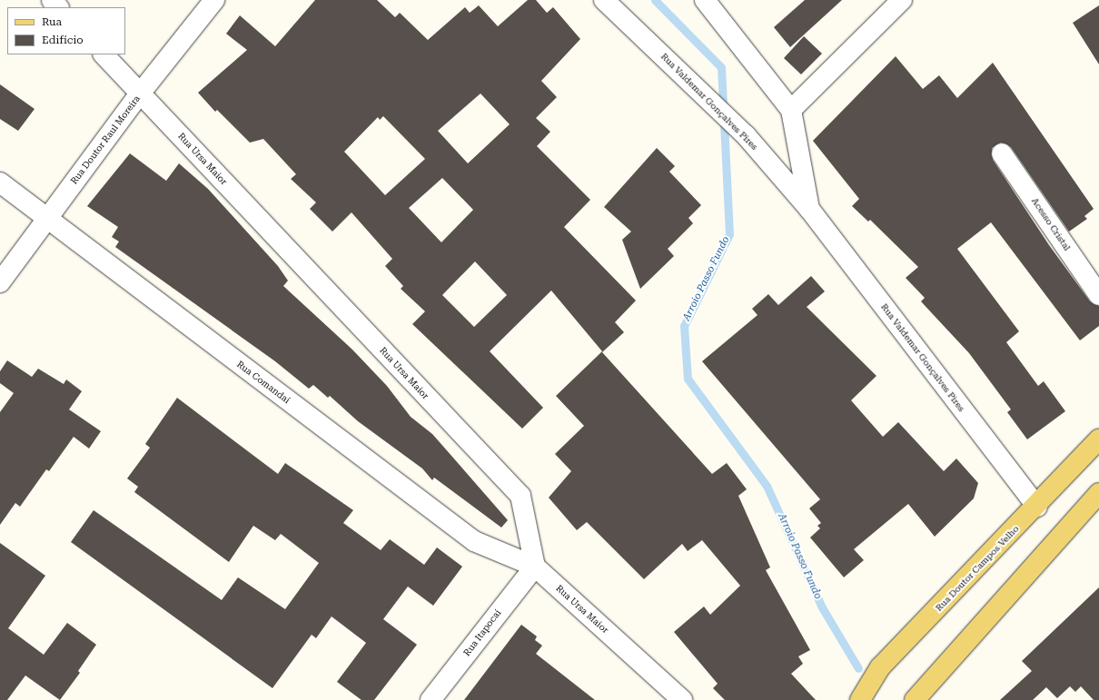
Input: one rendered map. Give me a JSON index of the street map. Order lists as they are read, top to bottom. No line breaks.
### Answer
{"streets":{"main road":["Rua Doutor Campos Velho"],"street":["Rua Valdemar Gonçalves Pires","Rua Doutor Raul Moreira","Rua Ursa Maior","Acesso Cristal","Rua Comandaí","Rua Itapocaí"]},"crossings":[["Rua Valdemar Gonçalves Pires","Rua Doutor Campos Velho"],["Rua Doutor Raul Moreira","Rua Ursa Maior"],["Rua Doutor Raul Moreira","Rua Comandaí"],["Rua Ursa Maior","Rua Comandaí"],["Rua Ursa Maior","Rua Itapocaí"],["Rua Comandaí","Rua Itapocaí"]],"water":["Arroio Passo Fundo"],"legend":["Rua","Edifício"]}
